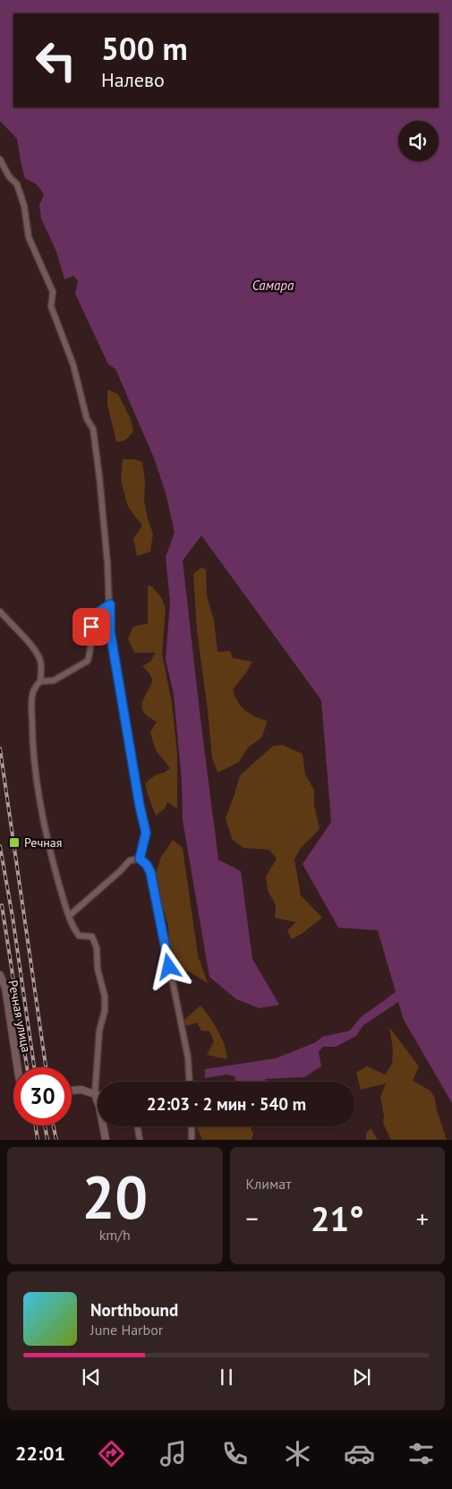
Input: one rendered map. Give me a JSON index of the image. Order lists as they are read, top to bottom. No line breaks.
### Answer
{"streets":{"street":["Речная улица"]},"water":["Самара"],"places":{"transit":["Речная"]},"page":{"turn":["500 m","Налево"],"limit":"30","trip":"22:03 · 2 мин · 540 m","tile":[["20","km/h"],"Климат"],"heat":["−","21°","+"],"song":["Northbound","June Harbor"],"tabs":"22:01"}}
